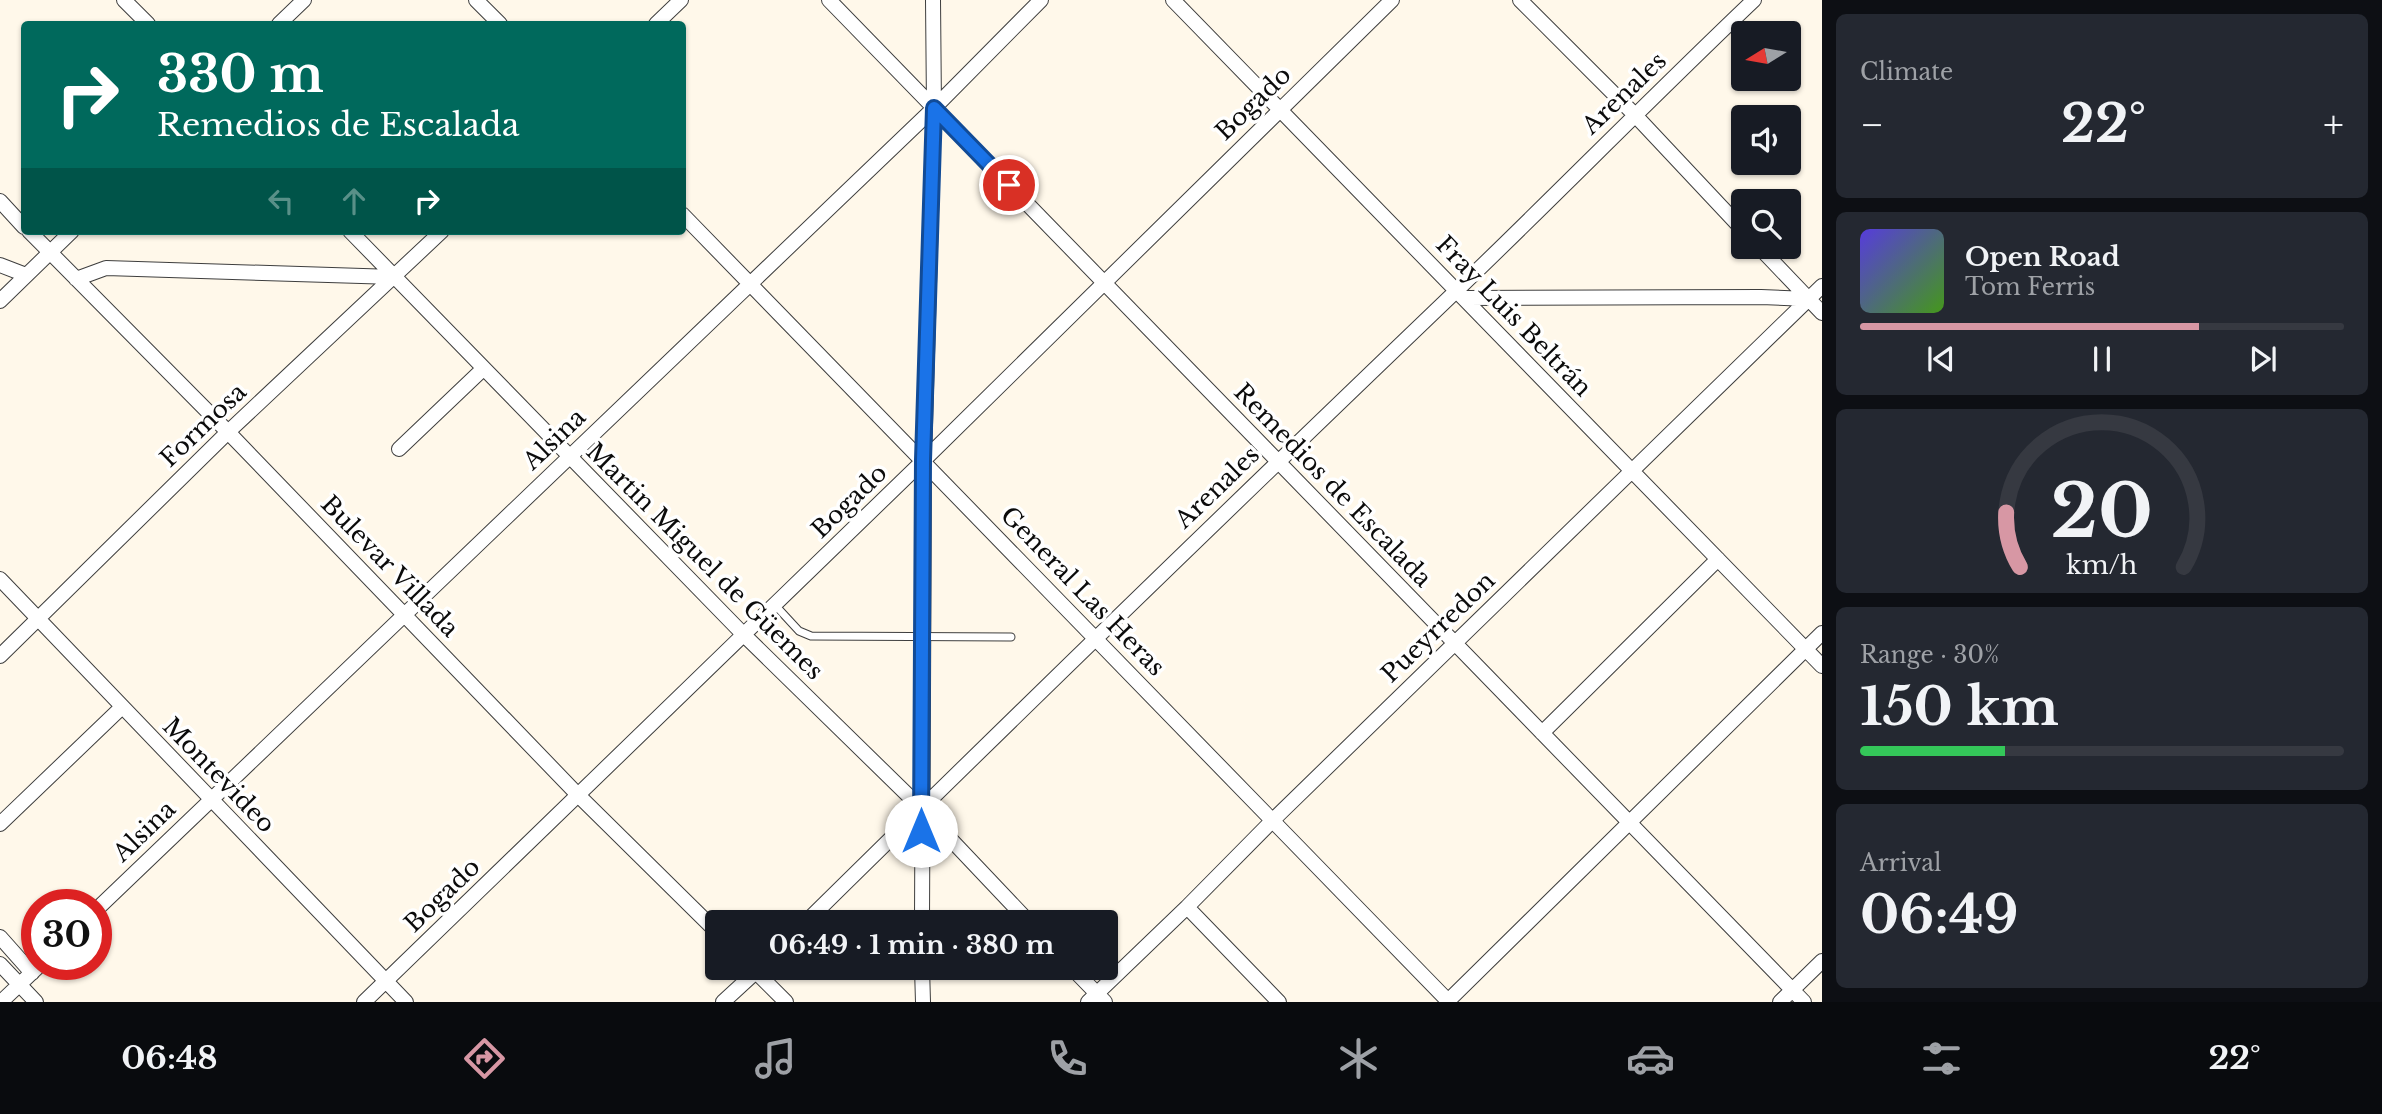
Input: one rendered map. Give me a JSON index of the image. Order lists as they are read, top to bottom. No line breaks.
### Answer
{"streets":{"street":["Arenales","Bogado","Fray Luis Beltrán","Formosa","Alsina","Remedios de Escalada","Martin Miguel de Güemes","Bulevar Villada","General Las Heras","Pueyrredon","Montevideo"]},"crossings":[["Arenales","Fray Luis Beltrán"],["Arenales","Remedios de Escalada"],["Arenales","Martin Miguel de Güemes"],["Arenales","General Las Heras"],["Bogado","Fray Luis Beltrán"],["Bogado","Remedios de Escalada"],["Bogado","Martin Miguel de Güemes"],["Bogado","Bulevar Villada"],["Bogado","General Las Heras"],["Bogado","Montevideo"],["Fray Luis Beltrán","Pueyrredon"],["Formosa","Martin Miguel de Güemes"],["Formosa","Bulevar Villada"],["Formosa","Montevideo"],["Alsina","Remedios de Escalada"],["Alsina","Martin Miguel de Güemes"],["Alsina","Bulevar Villada"],["Alsina","General Las Heras"],["Alsina","Montevideo"],["Remedios de Escalada","Pueyrredon"],["General Las Heras","Pueyrredon"]],"north":"left","page":{"tile":["Climate",["Range · 30%","150 km"],["Arrival","06:49"]],"turn":["330 m","Remedios de Escalada"],"heat":["−","22°","+"],"song":["Open Road","Tom Ferris"],"limit":"30","trip":"06:49 · 1 min · 380 m","tabs":["06:48","22°"],"gauge":["20","km/h"]}}
